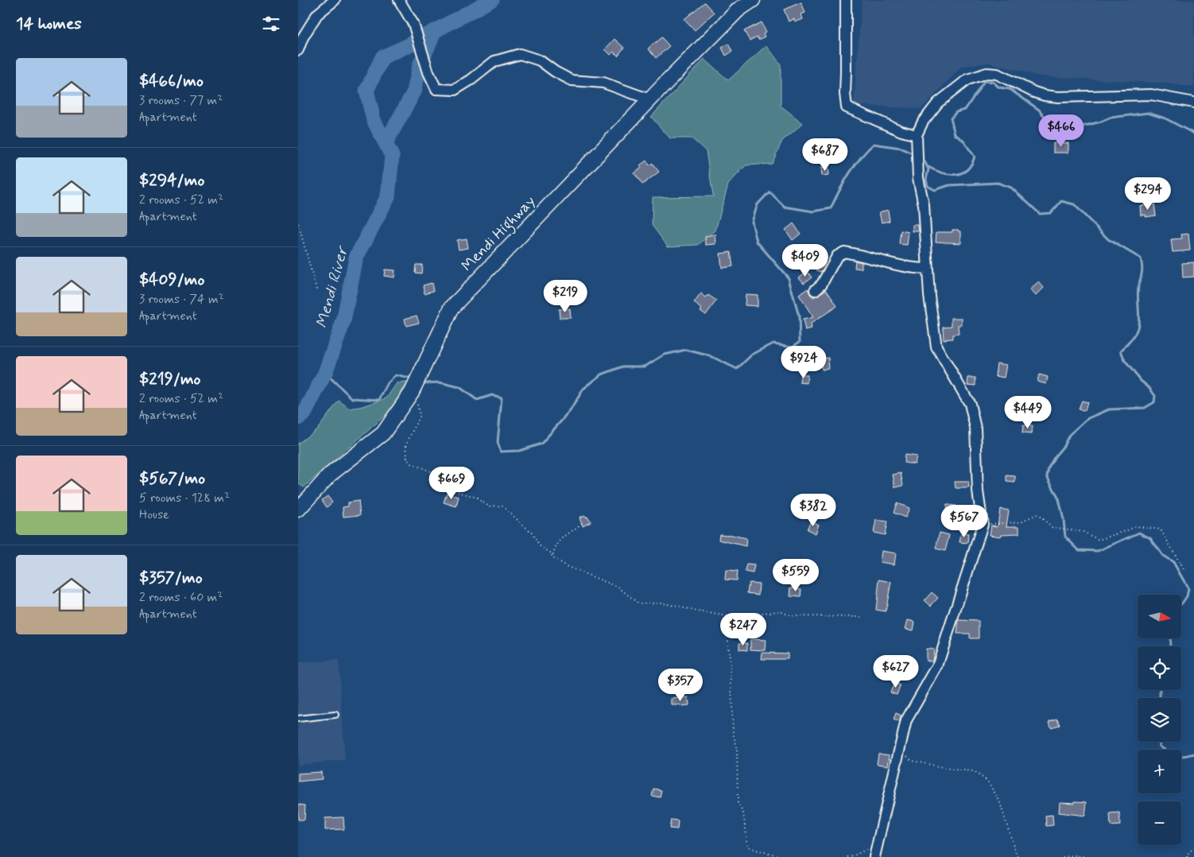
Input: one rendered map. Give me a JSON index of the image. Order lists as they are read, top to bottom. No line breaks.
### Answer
{"streets":{"main road":["Mendi Highway"]},"water":["Mendi River"],"north":"right","page":{"heading":"14 homes","list":[{"name":"$466/mo","note":"3 rooms · 77 m² · Apartment"},{"name":"$294/mo","note":"2 rooms · 52 m² · Apartment"},{"name":"$409/mo","note":"3 rooms · 74 m² · Apartment"},{"name":"$219/mo","note":"2 rooms · 52 m² · Apartment"},{"name":"$567/mo","note":"5 rooms · 128 m² · House"},{"name":"$357/mo","note":"2 rooms · 60 m² · Apartment"}],"price":["$466","$687","$294","$409","$219","$924","$449","$669","$382","$567","$559","$247","$627","$357"],"map_buttons":["+","−"]}}
